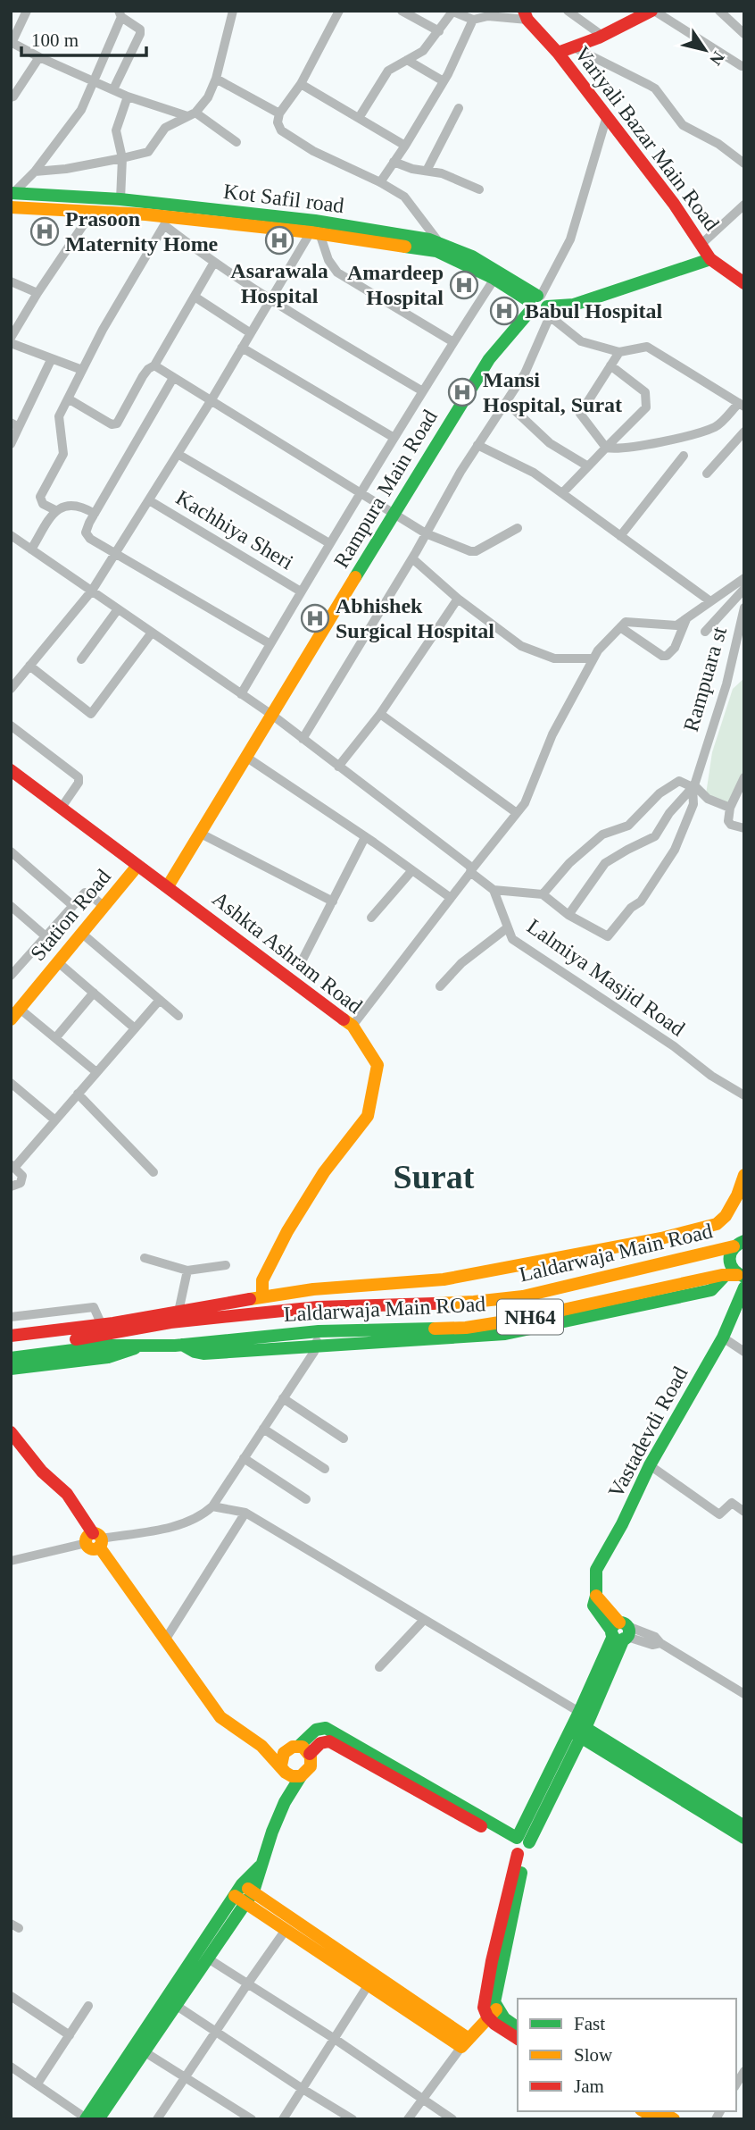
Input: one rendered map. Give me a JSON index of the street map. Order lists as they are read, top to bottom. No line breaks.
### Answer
{"streets":{"main road":["Variyali Bazar Main Road","Kot Safil road","Rampura Main Road","Station Road","Ashkta Ashram Road","Laldarwaja Main Road","Laldarwaja Main ROad","NH64","Vastadevdi Road"],"street":["Kachhiya Sheri","Rampuara st","Lalmiya Masjid Road"]},"crossings":[["Kot Safil road","Rampura Main Road"],["Rampura Main Road","Ashkta Ashram Road"],["Station Road","Ashkta Ashram Road"],["Laldarwaja Main Road","NH64"],["Laldarwaja Main ROad","NH64"]],"districts":["Surat"],"places":{"hospital":["Prasoon Maternity Home","Asarawala Hospital","Amardeep Hospital","Babul Hospital","Mansi Hospital, Surat","Abhishek Surgical Hospital"]},"legend":["Fast","Slow","Jam"],"scale_bar":"100 m","north":"bottom right"}
